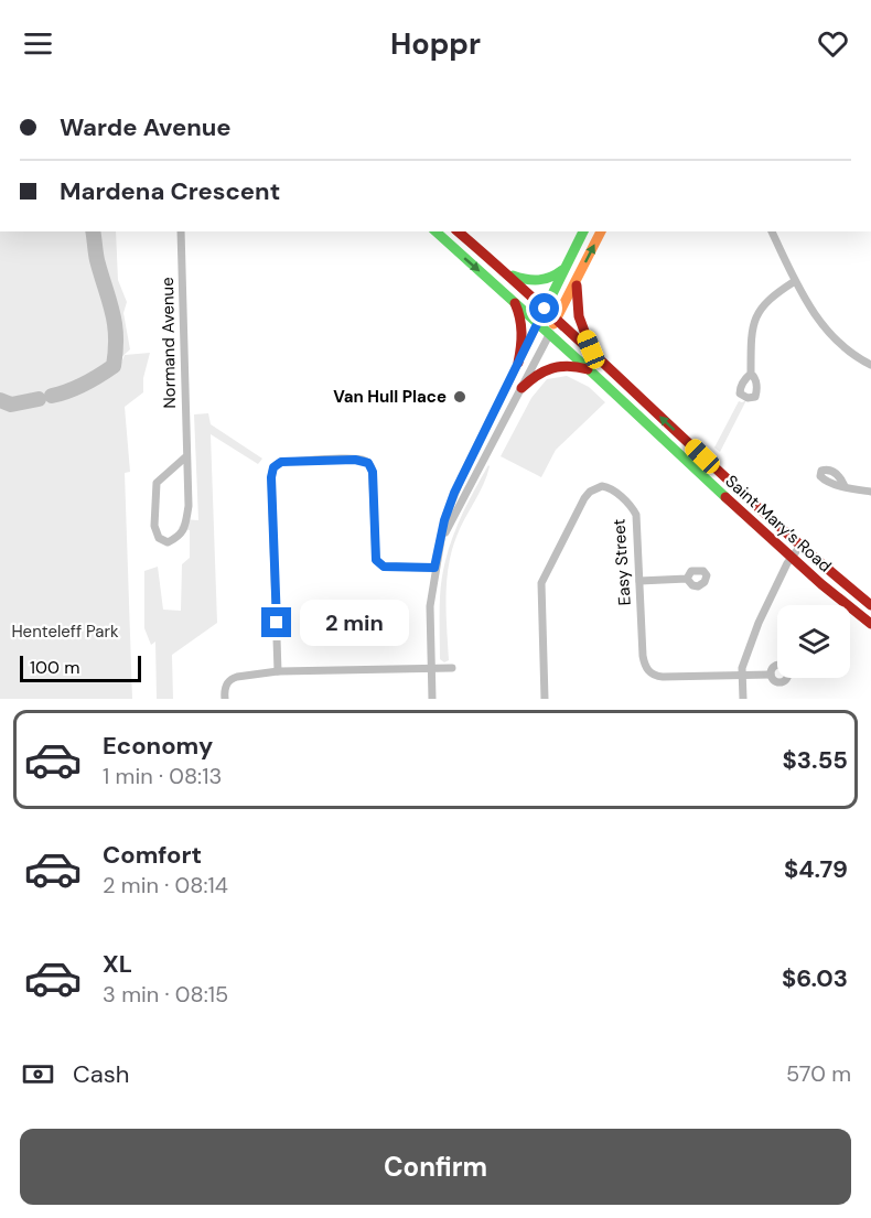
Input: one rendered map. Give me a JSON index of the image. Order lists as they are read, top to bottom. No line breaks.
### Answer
{"streets":{"main road":["Saint Mary’s Road"],"street":["Normand Avenue","Easy Street"]},"parks":["Henteleff Park"],"places":["Van Hull Place"],"scale_bar":"100 m","page":{"header":"Hoppr","banner":["Warde Avenue","Mardena Crescent"],"bubble":"2 min","scale":"100 m","list":[{"name":"Economy","note":"1 min · 08:13","value":"$3.55"},{"name":"Comfort","note":"2 min · 08:14","value":"$4.79"},{"name":"XL","note":"3 min · 08:15","value":"$6.03"}],"pay":["Cash","570 m"],"buttons":"Confirm"}}
